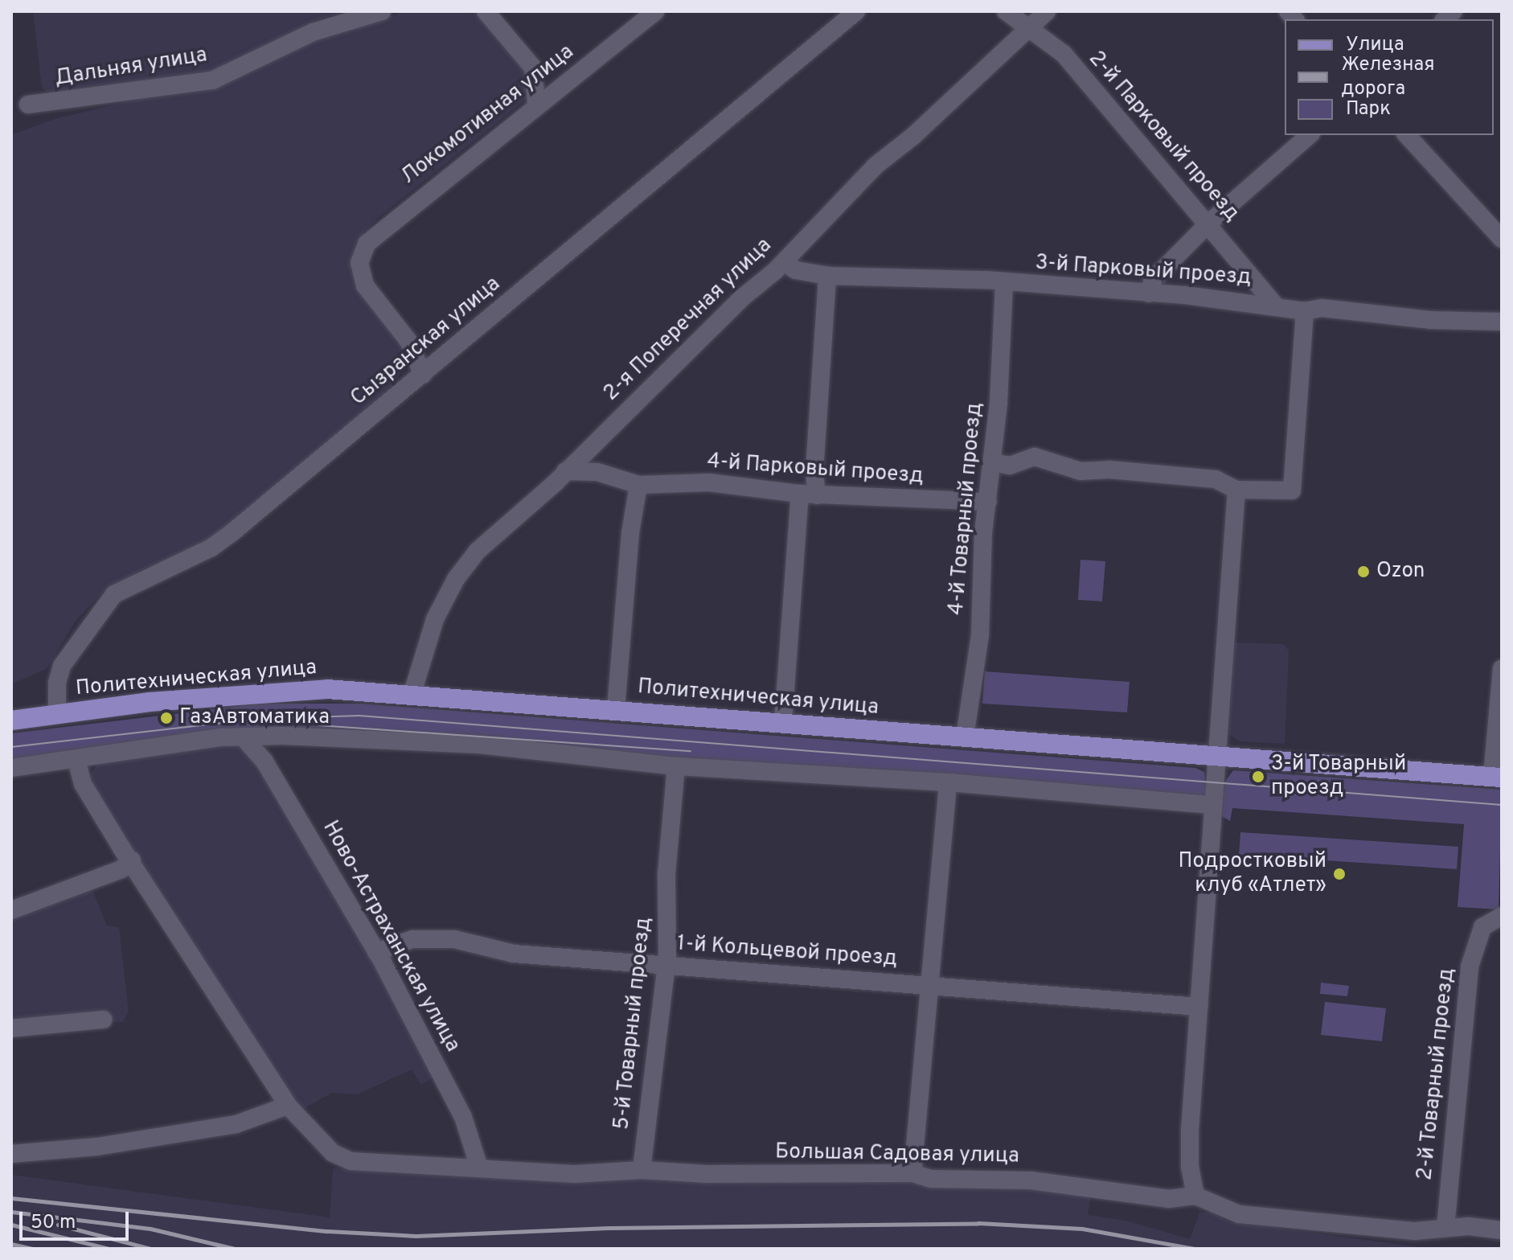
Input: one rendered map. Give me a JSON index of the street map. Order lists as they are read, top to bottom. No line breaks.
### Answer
{"streets":{"main road":["Политехническая улица"],"street":["Дальняя улица","Локомотивная улица","2-й Парковый проезд","3-й Парковый проезд","2-я Поперечная улица","Сызранская улица","4-й Парковый проезд","4-й Товарный проезд","Ново-Астраханская улица","1-й Кольцевой проезд","5-й Товарный проезд","2-й Товарный проезд","Большая Садовая улица"]},"crossings":[["Локомотивная улица","Сызранская улица"],["2-й Парковый проезд","3-й Парковый проезд"],["2-й Парковый проезд","2-я Поперечная улица"],["3-й Парковый проезд","2-я Поперечная улица"],["3-й Парковый проезд","4-й Товарный проезд"],["2-я Поперечная улица","4-й Парковый проезд"],["2-я Поперечная улица","Политехническая улица"],["Сызранская улица","Политехническая улица"],["4-й Парковый проезд","4-й Товарный проезд"],["4-й Товарный проезд","Политехническая улица"],["Ново-Астраханская улица","1-й Кольцевой проезд"],["Ново-Астраханская улица","Большая Садовая улица"],["1-й Кольцевой проезд","5-й Товарный проезд"],["5-й Товарный проезд","Большая Садовая улица"],["2-й Товарный проезд","Большая Садовая улица"]],"places":["Ozon","ГазАвтоматика","3-й Товарный проезд","Подростковый клуб «Атлет»"],"legend":["Улица","Железная дорога","Парк"],"scale_bar":"50 m"}
